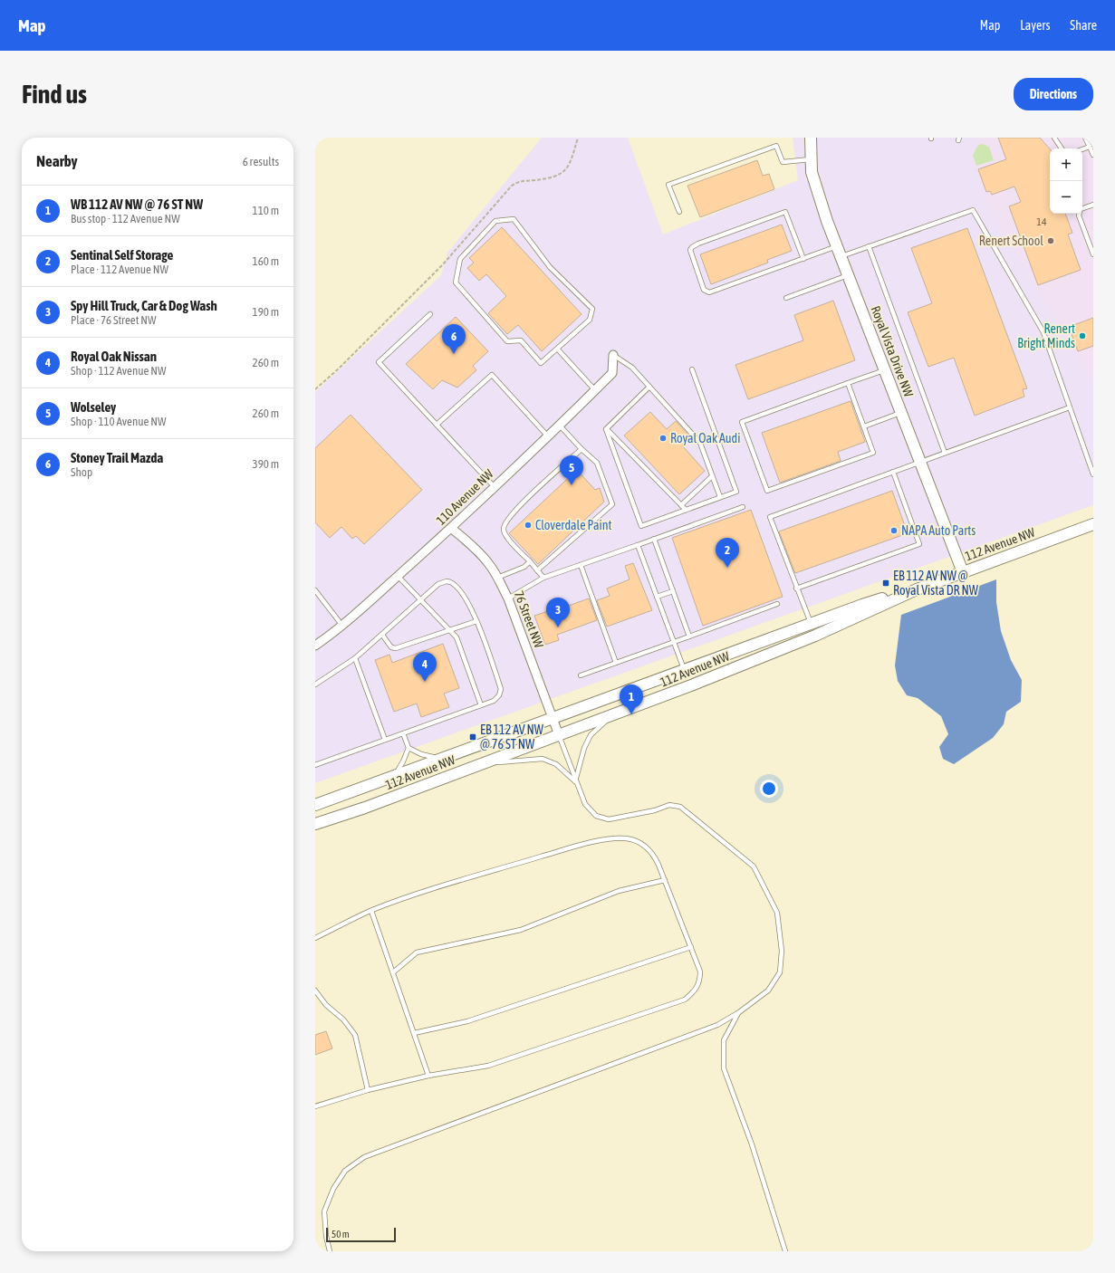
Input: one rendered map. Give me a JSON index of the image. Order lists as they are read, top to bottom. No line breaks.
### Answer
{"streets":{"street":["Royal Vista Drive NW","110 Avenue NW","112 Avenue NW","76 Street NW"]},"crossings":[["Royal Vista Drive NW","112 Avenue NW"],["110 Avenue NW","76 Street NW"],["112 Avenue NW","76 Street NW"]],"places":{"other":["Renert School","Renert Bright Minds","Royal Oak Audi","Cloverdale Paint","NAPA Auto Parts"],"transit":["EB 112 AV NW @ Royal Vista DR NW","EB 112 AV NW @ 76 ST NW"]},"house_numbers":["14"],"scale_bar":"50 m","page":{"header":"Map","nav":["Map","Layers","Share"],"buttons":"Directions","title":"Find us","heading":["Nearby","6 results"],"map_buttons":["+","−"],"list":[{"mark":"1","name":"WB 112 AV NW @ 76 ST NW","note":"Bus stop · 112 Avenue NW","value":"110 m"},{"mark":"2","name":"Sentinal Self Storage","note":"Place · 112 Avenue NW","value":"160 m"},{"mark":"3","name":"Spy Hill Truck, Car & Dog Wash","note":"Place · 76 Street NW","value":"190 m"},{"mark":"4","name":"Royal Oak Nissan","note":"Shop · 112 Avenue NW","value":"260 m"},{"mark":"5","name":"Wolseley","note":"Shop · 110 Avenue NW","value":"260 m"},{"mark":"6","name":"Stoney Trail Mazda","note":"Shop","value":"390 m"}],"pins":["6","5","2","3","4","1"],"scale":"50 m"}}
